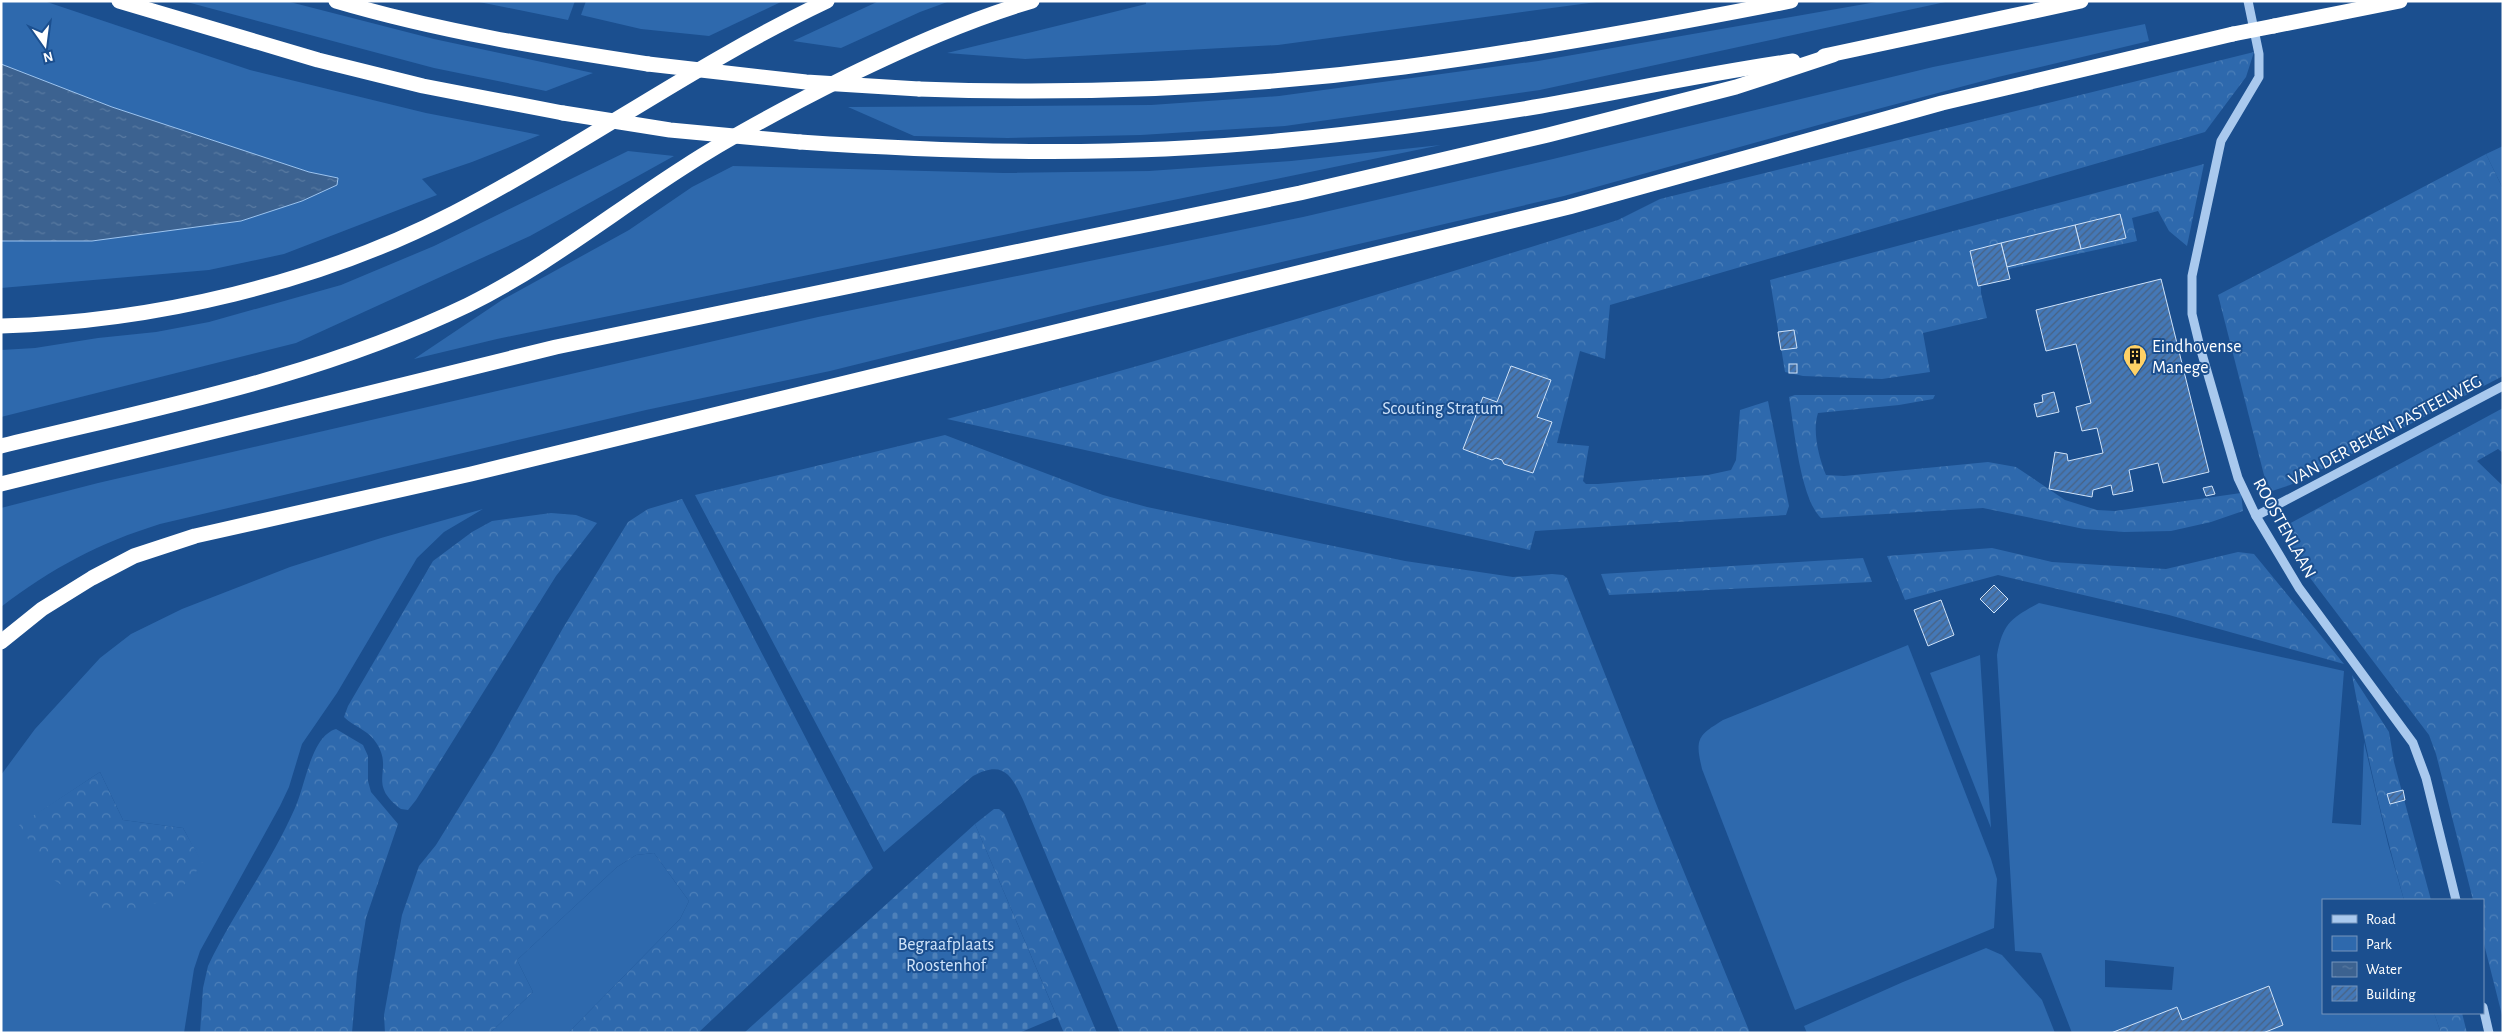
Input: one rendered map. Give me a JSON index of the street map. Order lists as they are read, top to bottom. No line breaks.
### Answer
{"streets":{"street":["VAN DER BEKEN PASTEELWEG","ROOSTENLAAN"]},"crossings":[["VAN DER BEKEN PASTEELWEG","ROOSTENLAAN"]],"parks":["Scouting Stratum","Begraafplaats Roostenhof"],"places":{"building":["Eindhovense Manege"]},"legend":["Road","Park","Water","Building"],"north":"bottom"}
